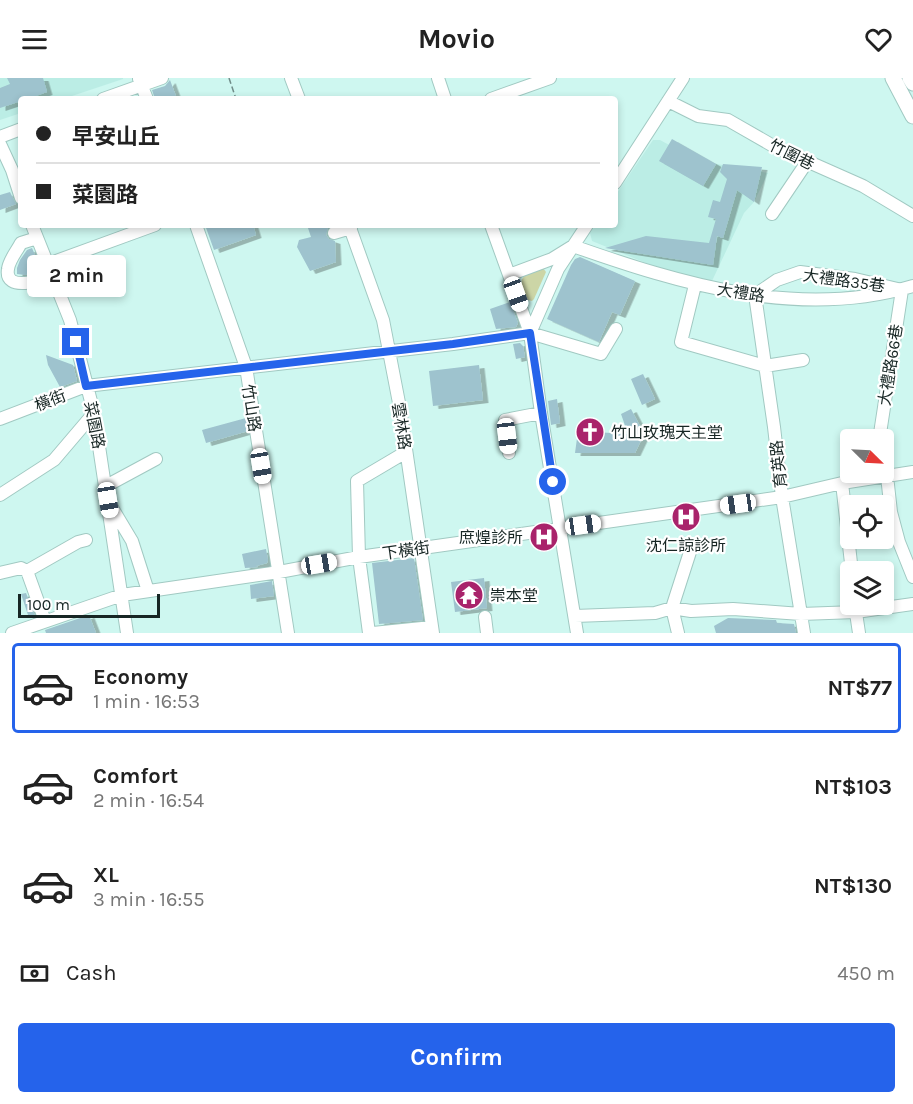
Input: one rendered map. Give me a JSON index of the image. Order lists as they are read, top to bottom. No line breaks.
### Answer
{"streets":{"street":["竹圍巷","大禮路35巷","大禮路","大禮路66巷","橫街","竹山路","菜園路","雲林路","育英路","下橫街"]},"crossings":[["大禮路35巷","大禮路"],["大禮路35巷","大禮路66巷"],["大禮路35巷","育英路"],["大禮路","大禮路66巷"],["大禮路","育英路"],["橫街","竹山路"],["橫街","菜園路"],["橫街","雲林路"],["竹山路","下橫街"],["菜園路","下橫街"],["雲林路","下橫街"],["育英路","下橫街"]],"places":{"church":["竹山玫瑰天主堂"],"hospital":["沈仁諒診所","庶煌診所"],"temple":["崇本堂"]},"scale_bar":"100 m","north":"bottom right","page":{"header":"Movio","banner":["早安山丘","菜園路"],"bubble":"2 min","scale":"100 m","list":[{"name":"Economy","note":"1 min · 16:53","value":"NT$77"},{"name":"Comfort","note":"2 min · 16:54","value":"NT$103"},{"name":"XL","note":"3 min · 16:55","value":"NT$130"}],"pay":["Cash","450 m"],"buttons":"Confirm"}}
